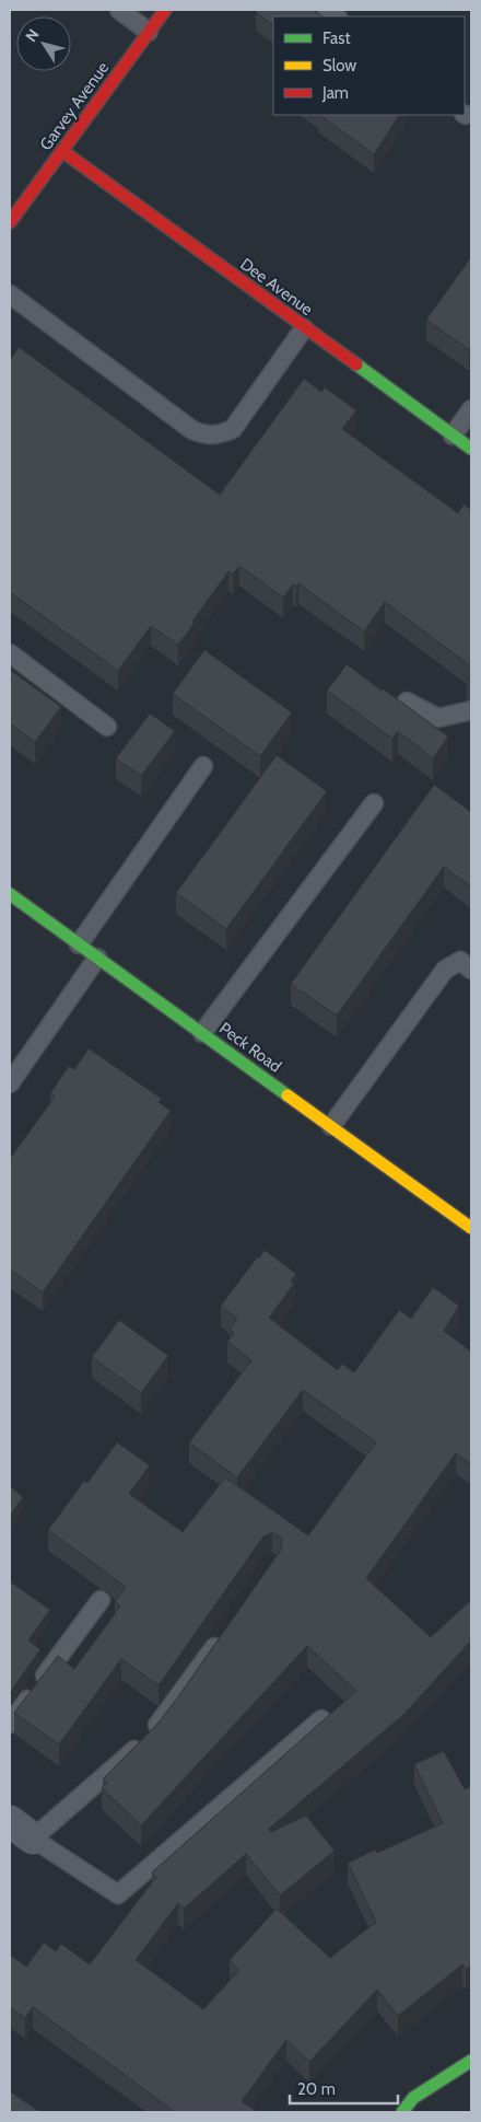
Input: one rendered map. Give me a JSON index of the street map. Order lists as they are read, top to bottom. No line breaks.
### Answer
{"streets":{"main road":["Garvey Avenue","Dee Avenue","Peck Road"]},"crossings":[["Garvey Avenue","Dee Avenue"]],"legend":["Fast","Slow","Jam"],"scale_bar":"20 m","north":"top left"}
